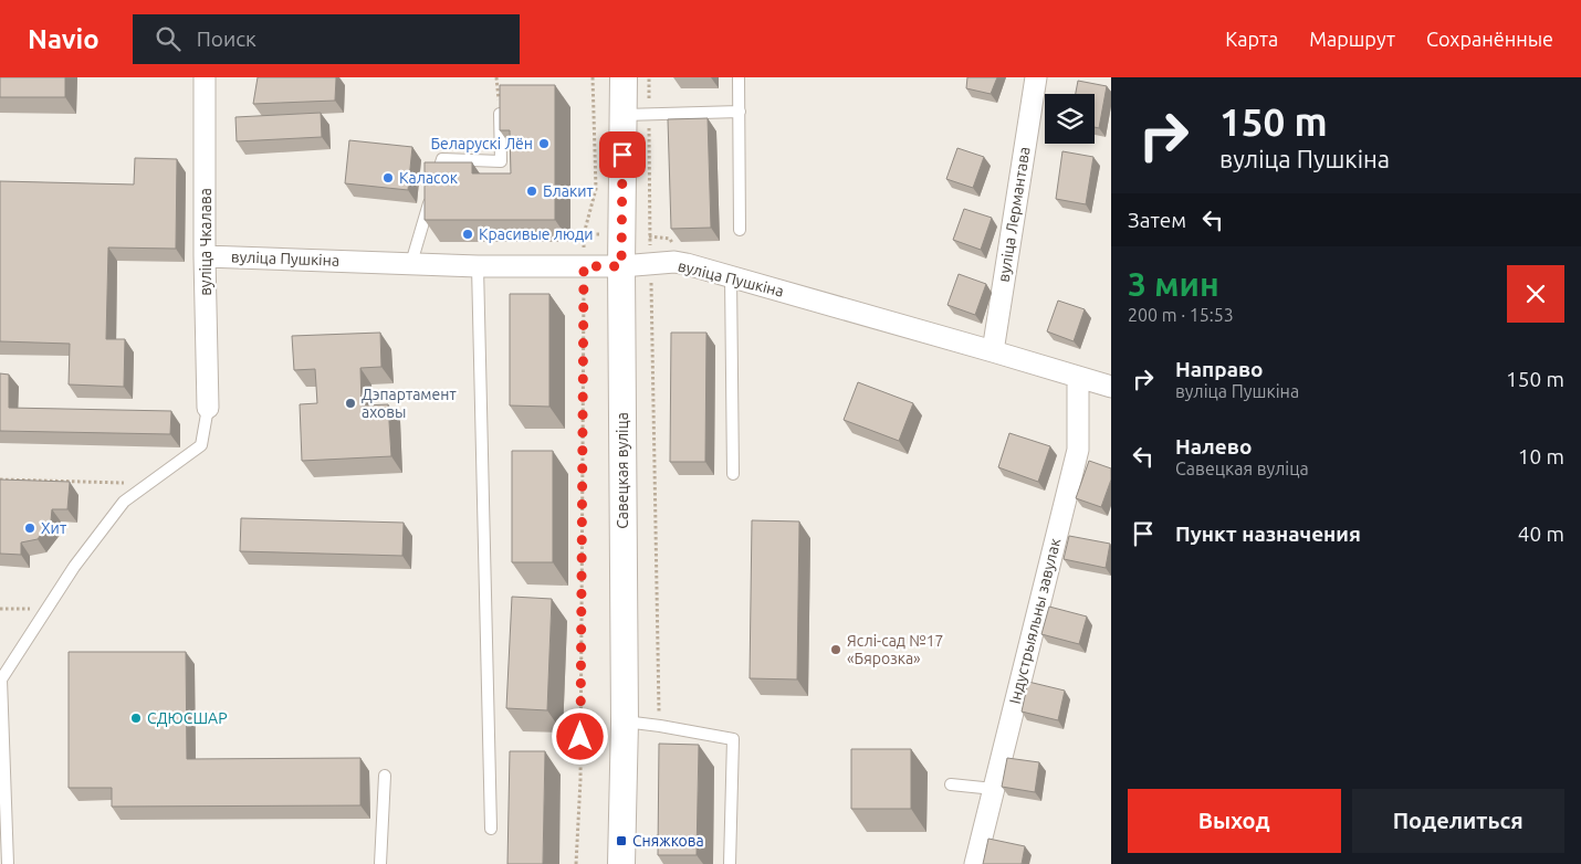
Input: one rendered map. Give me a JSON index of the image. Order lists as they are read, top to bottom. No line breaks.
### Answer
{"streets":{"street":["вуліца Лермантава","вуліца Чкалава","вуліца Пушкіна","Савецкая вуліца","Індустрыяльны завулак"]},"crossings":[["вуліца Лермантава","вуліца Пушкіна"],["вуліца Чкалава","вуліца Пушкіна"],["вуліца Пушкіна","Савецкая вуліца"],["вуліца Пушкіна","Індустрыяльны завулак"]],"places":{"other":["Беларускі Лён","Каласок","Блакит","Красивые люди","Дэпартамент аховы","Хит","Яслі-сад №17 «Бярозка»","СДЮСШАР"],"transit":["Сняжкова"]},"page":{"header":"Navio","search":"Поиск","nav":["Карта","Маршрут","Сохранённые"],"turn":["150 m","вуліца Пушкіна"],"then":"Затем","heading":["3 мин","200 m · 15:53"],"list":[{"name":"Направо","note":"вуліца Пушкіна","value":"150 m"},{"name":"Налево","note":"Савецкая вуліца","value":"10 m"},{"name":"Пункт назначения","value":"40 m"}],"buttons":["Выход","Поделиться"]}}
